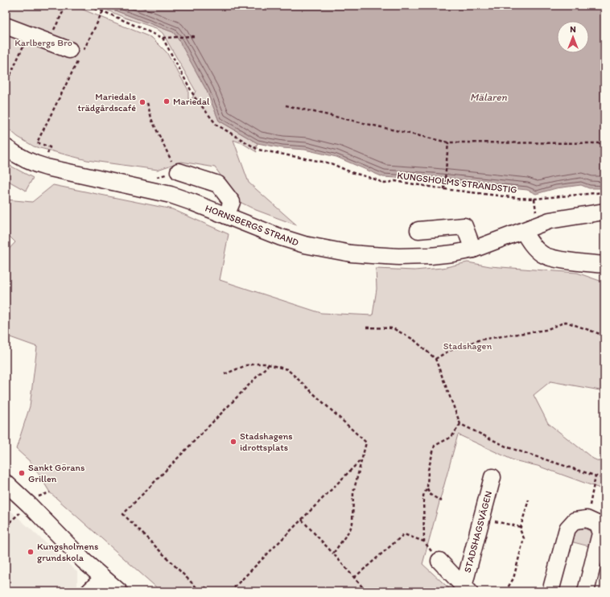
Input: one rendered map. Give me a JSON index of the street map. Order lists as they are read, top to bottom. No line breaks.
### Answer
{"streets":{"street":["HORNSBERGS STRAND","STADSHAGSVÄGEN"],"path":["KUNGSHOLMS STRANDSTIG"]},"water":["Mälaren"],"parks":["Karlbergs Bro","Stadshagen"],"places":["Mariedal","Mariedals trädgårdscafé","Stadshagens idrottsplats","Sankt Görans Grillen","Kungsholmens grundskola"],"north":"top"}
